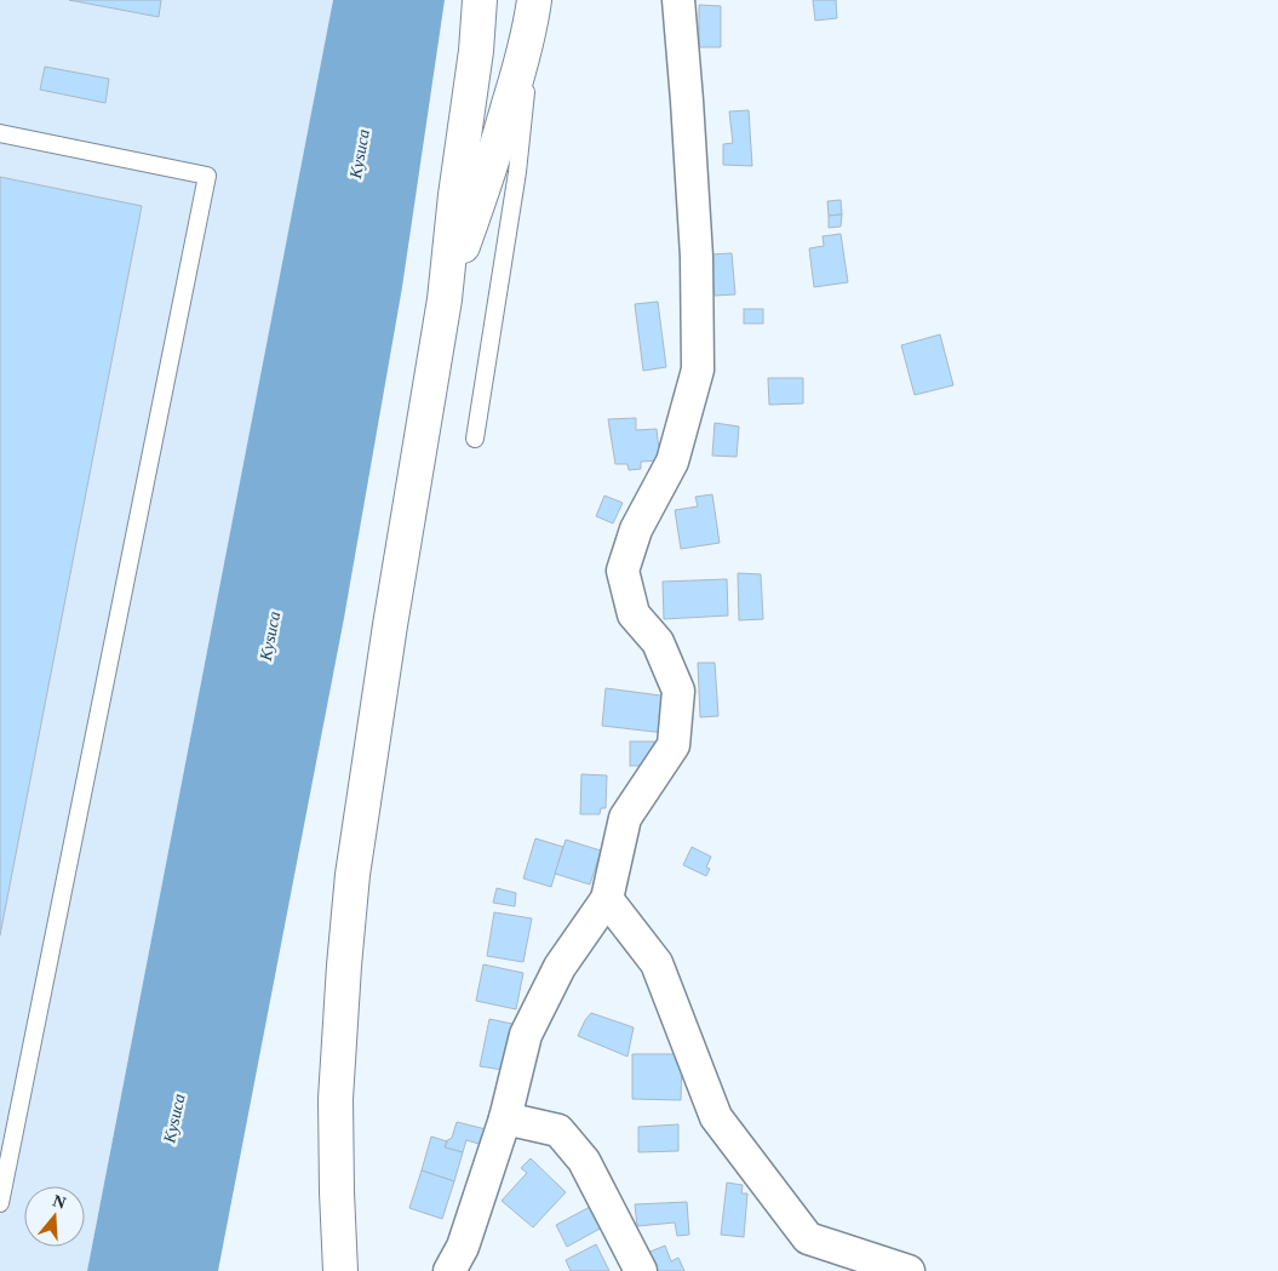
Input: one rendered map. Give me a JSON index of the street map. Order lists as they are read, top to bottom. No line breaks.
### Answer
{"water":["Kysuca"],"north":"top"}
